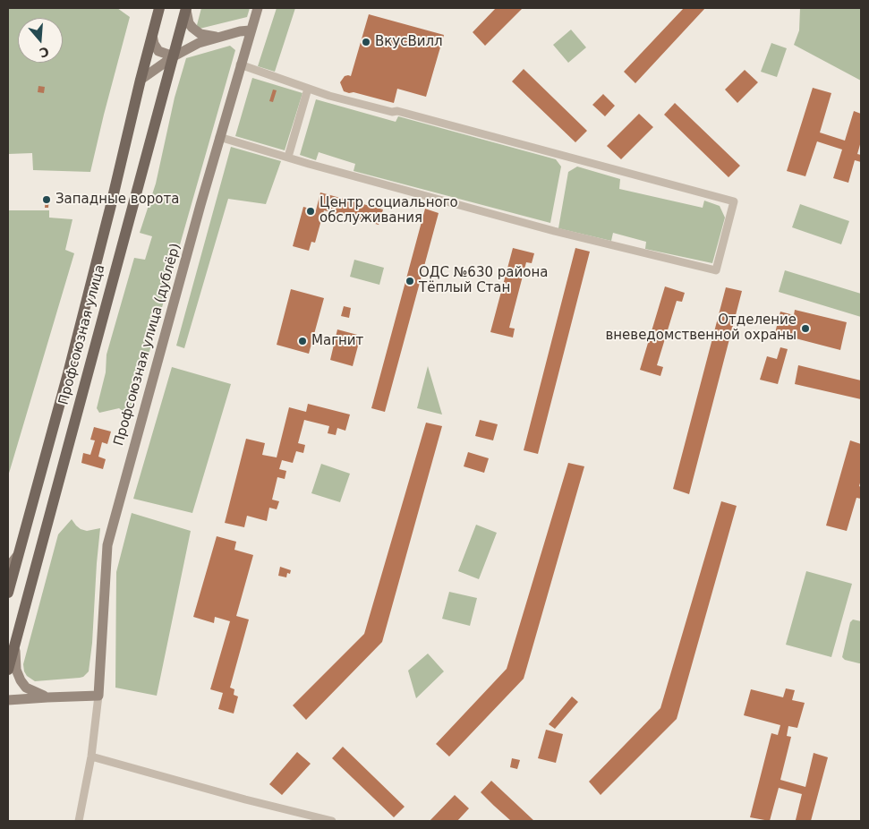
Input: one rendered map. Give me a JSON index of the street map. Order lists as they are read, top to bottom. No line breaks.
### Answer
{"streets":{"main road":["Профсоюзная улица"],"street":["Профсоюзная улица (дублёр)"]},"places":["ВкусВилл","Западные ворота","Центр социального обслуживания","ОДС №630 района Тёплый Стан","Отделение вневедомственной охраны","Магнит"],"north":"bottom"}
